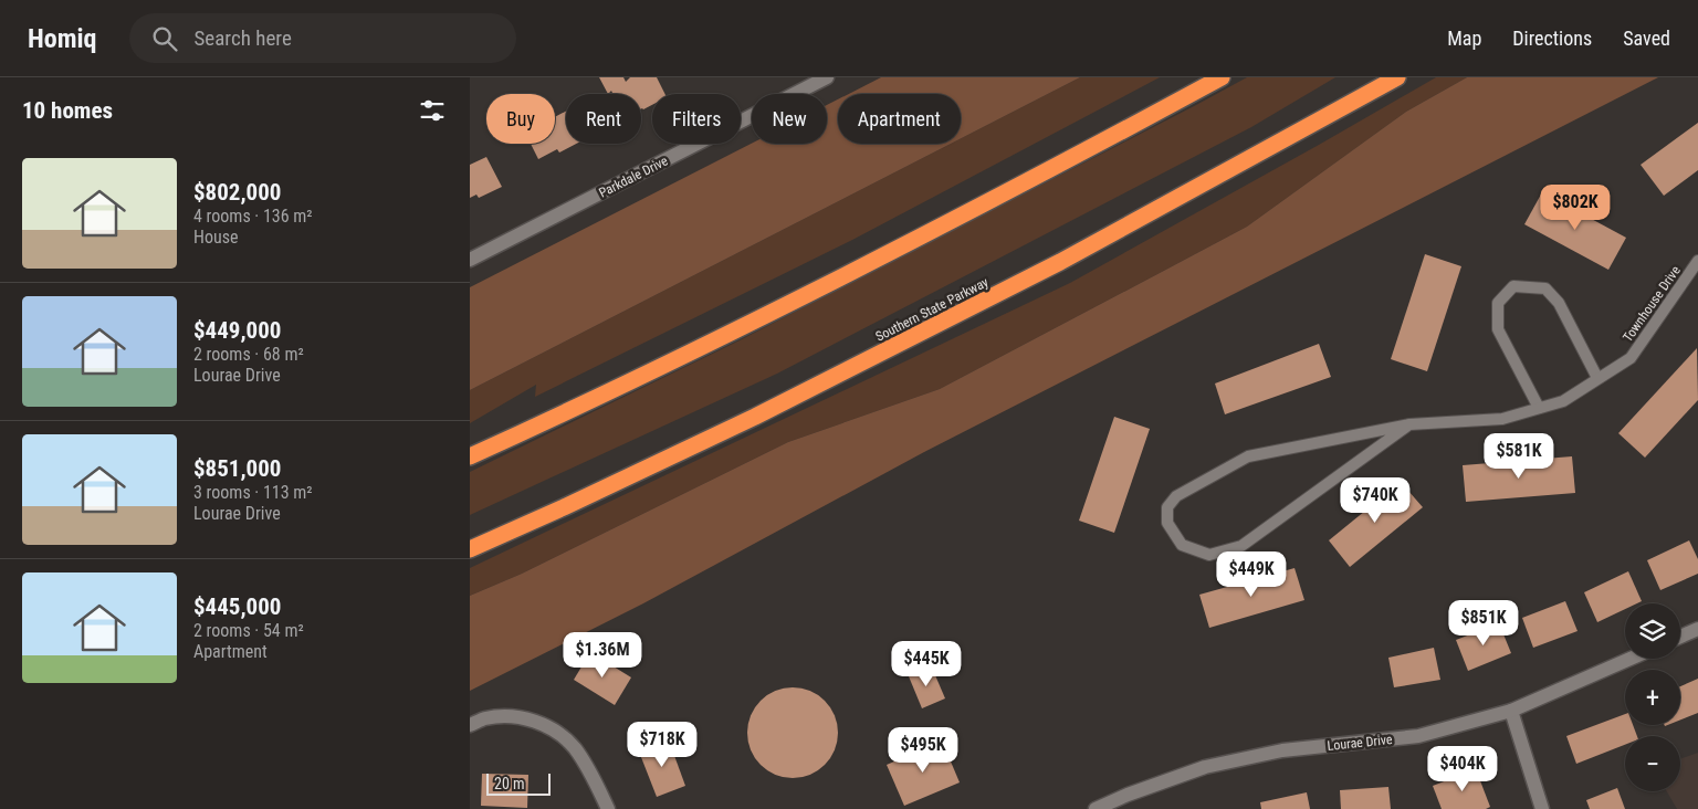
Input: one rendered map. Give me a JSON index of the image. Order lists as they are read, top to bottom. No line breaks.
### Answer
{"streets":{"highway":["Southern State Parkway"],"street":["Parkdale Drive","Lourae Drive"],"lane":["Townhouse Drive"]},"scale_bar":"20 m","page":{"header":"Homiq","search":"Search here","nav":["Map","Directions","Saved"],"heading":"10 homes","chip":["Buy","Rent","Filters","New","Apartment"],"list":[{"name":"$802,000","note":"4 rooms · 136 m² · House"},{"name":"$449,000","note":"2 rooms · 68 m² · Lourae Drive"},{"name":"$851,000","note":"3 rooms · 113 m² · Lourae Drive"},{"name":"$445,000","note":"2 rooms · 54 m² · Apartment"}],"price":["$802K","$581K","$740K","$449K","$851K","$1.36M","$445K","$718K","$495K","$404K"],"map_buttons":["+","−"],"scale":"20 m"}}
